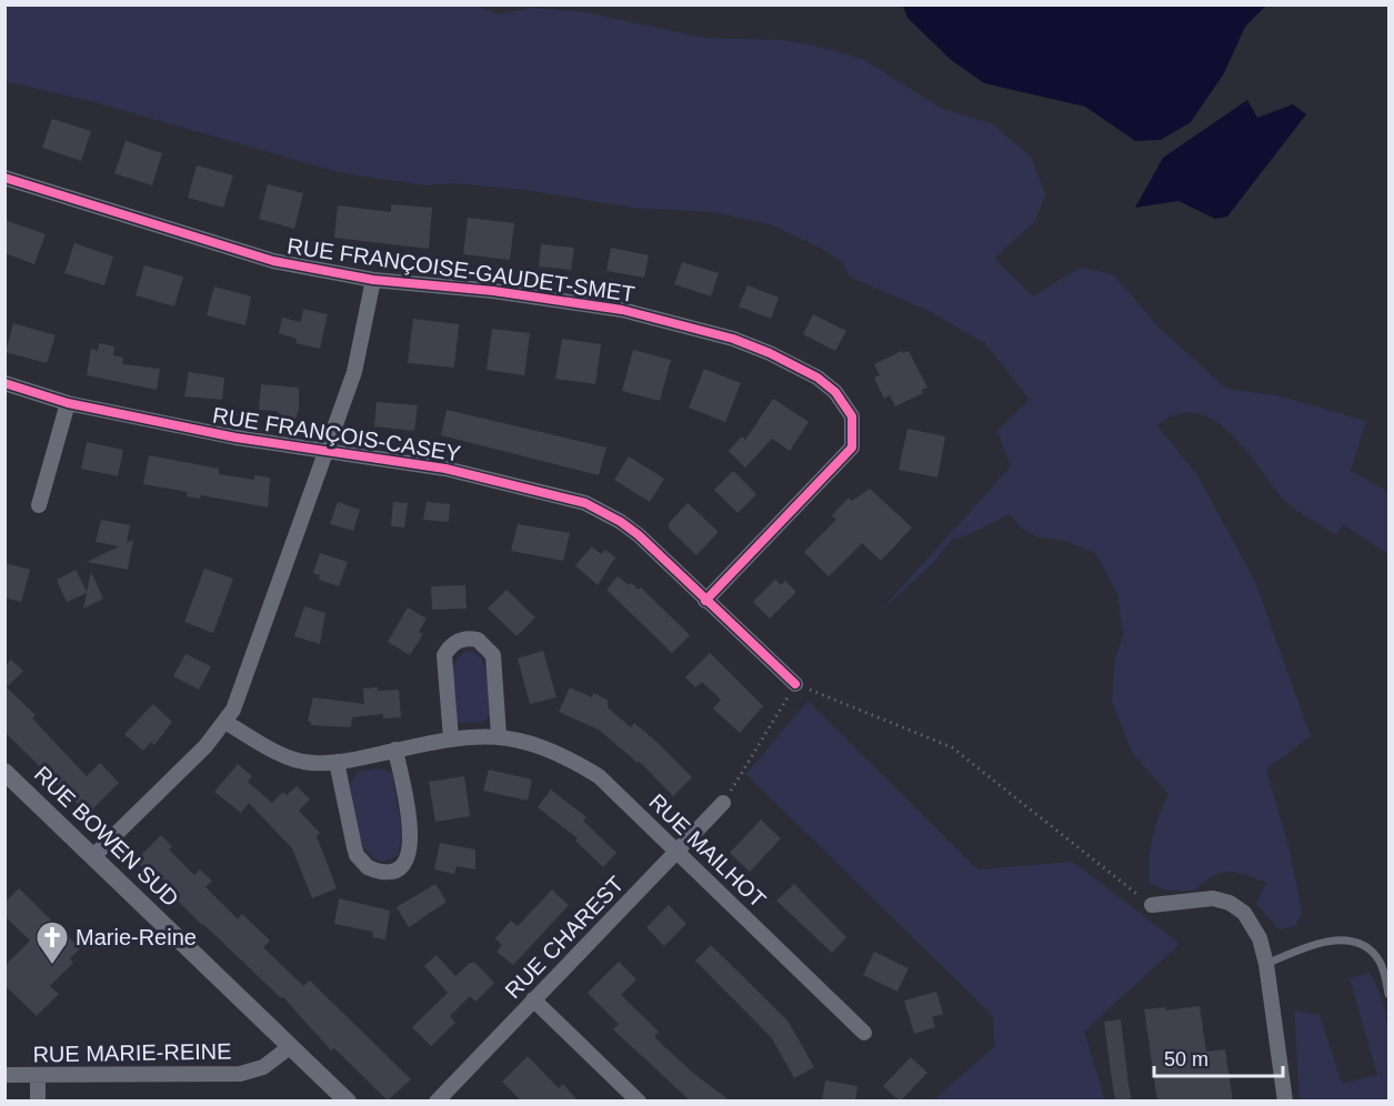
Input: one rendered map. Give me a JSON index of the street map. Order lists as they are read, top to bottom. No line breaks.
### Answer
{"streets":{"street":["RUE FRANÇOISE-GAUDET-SMET","RUE FRANÇOIS-CASEY","RUE BOWEN SUD","RUE MAILHOT","RUE CHAREST","RUE MARIE-REINE"]},"crossings":[["RUE FRANÇOISE-GAUDET-SMET","RUE FRANÇOIS-CASEY"],["RUE BOWEN SUD","RUE MARIE-REINE"],["RUE MAILHOT","RUE CHAREST"]],"places":{"church":["Marie-Reine"]},"scale_bar":"50 m"}
